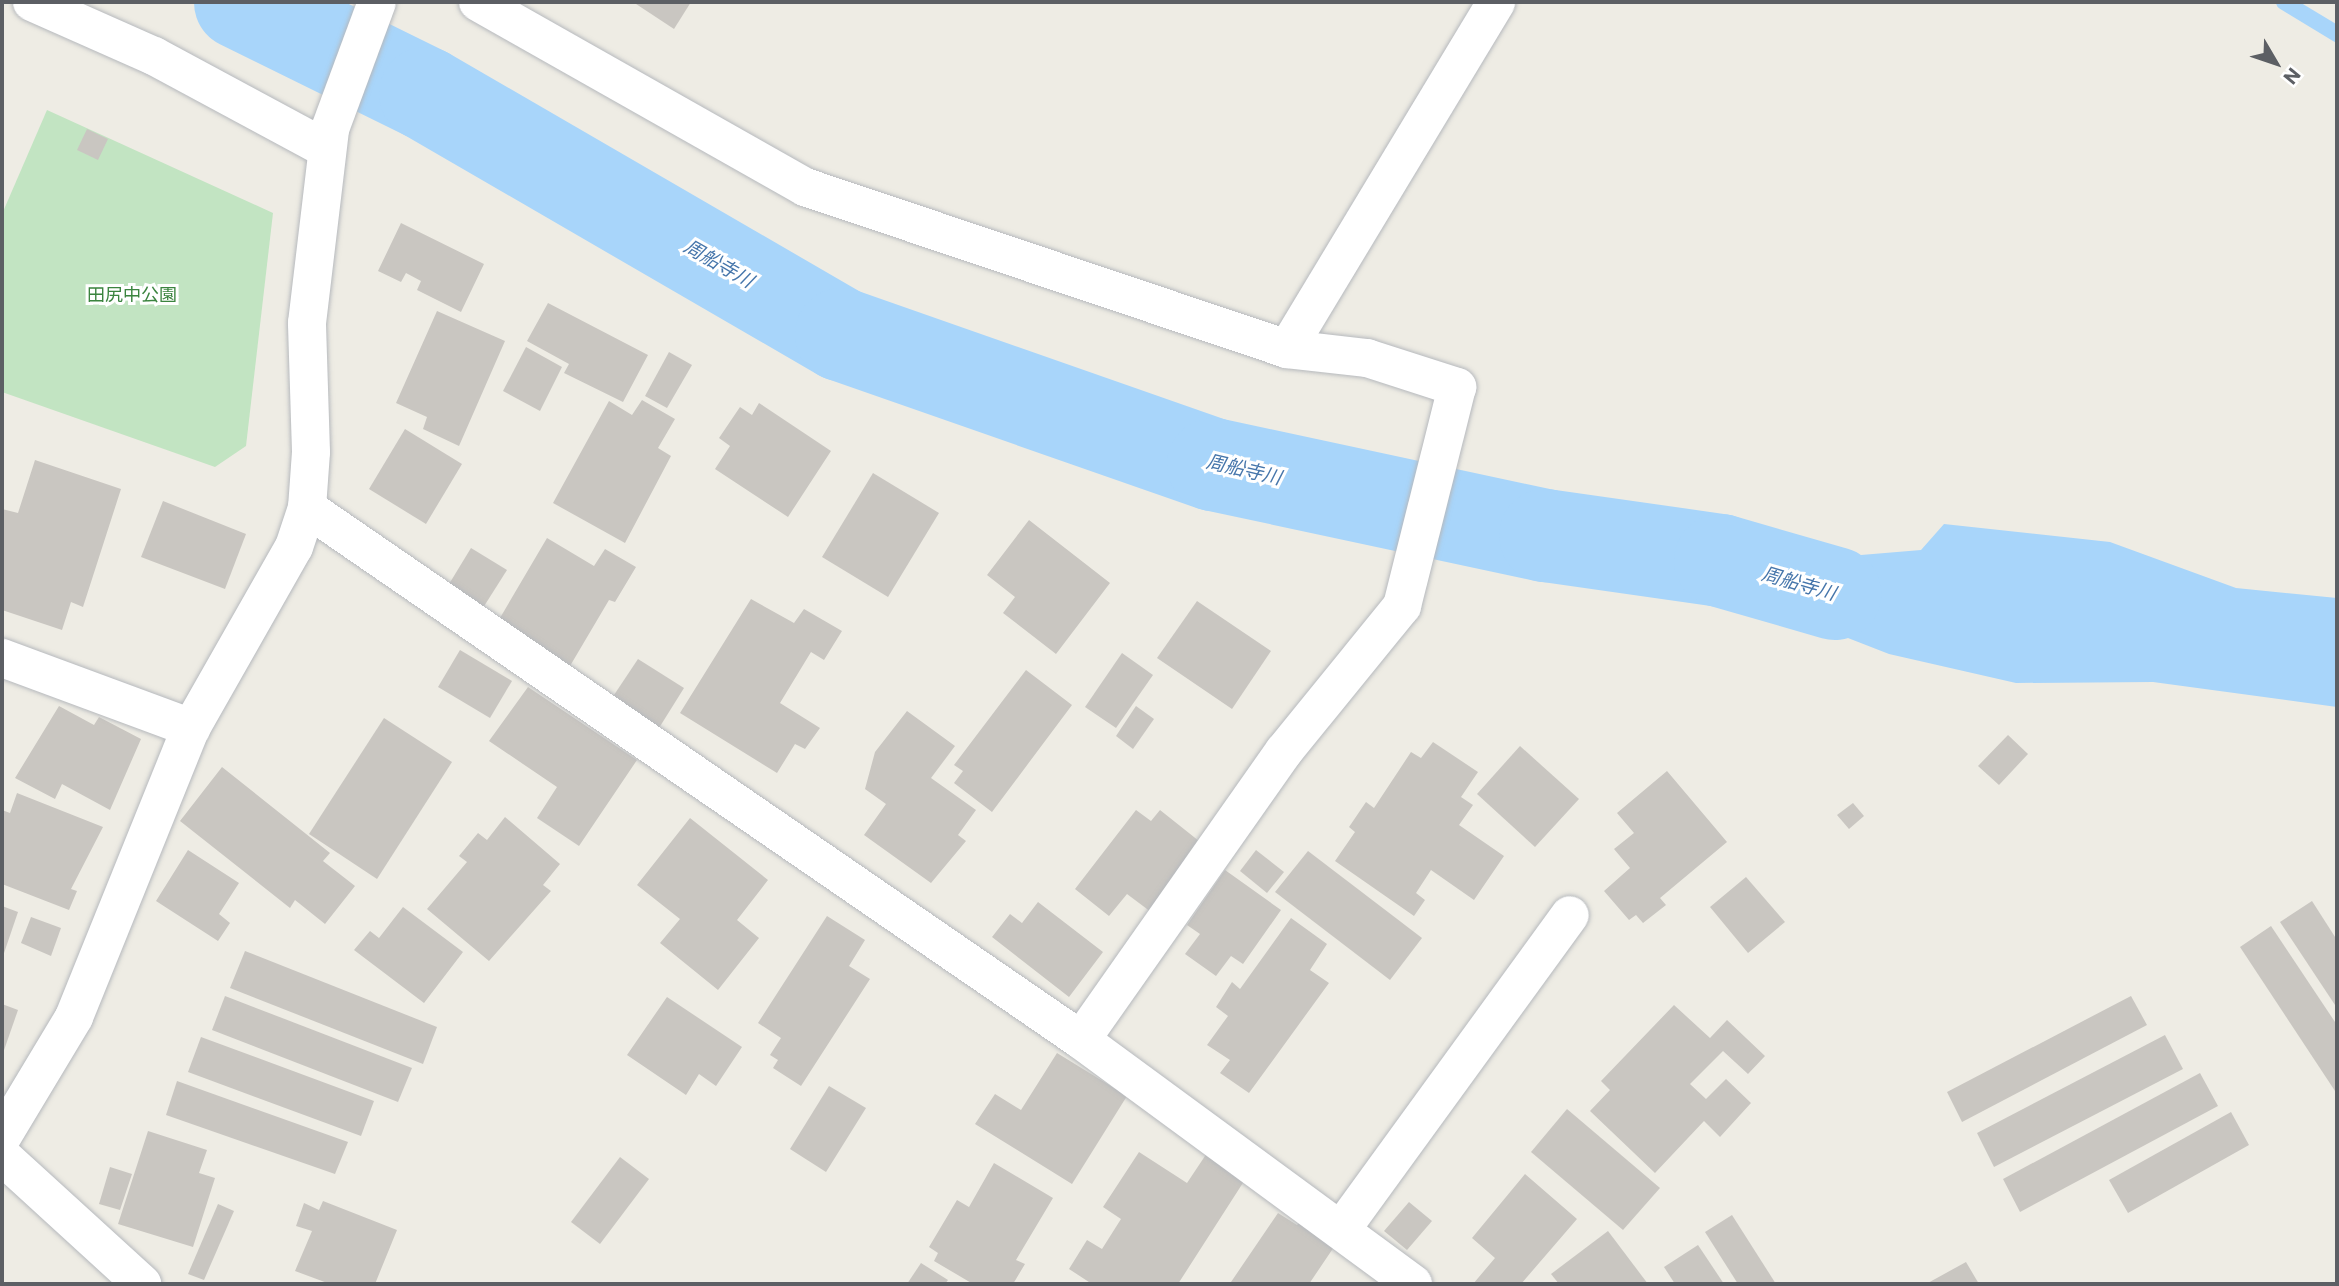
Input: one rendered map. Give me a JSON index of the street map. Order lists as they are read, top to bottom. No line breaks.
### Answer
{"water":["周船寺川"],"parks":["田尻中公園"],"north":"bottom right"}
